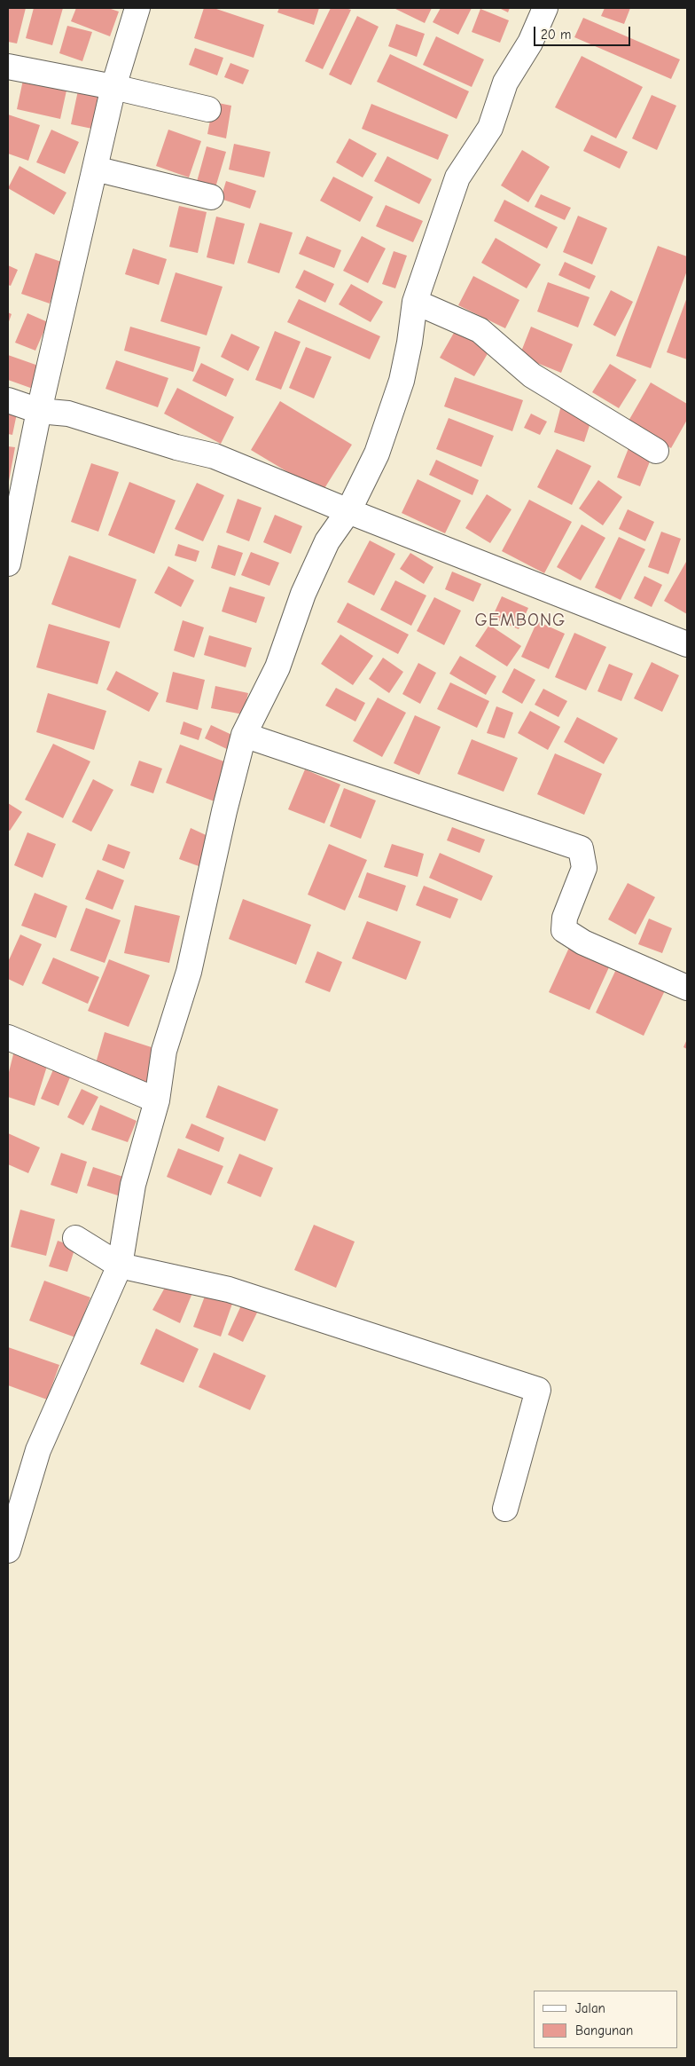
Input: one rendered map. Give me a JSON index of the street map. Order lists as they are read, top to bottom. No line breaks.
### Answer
{"districts":["GEMBONG"],"legend":["Jalan","Bangunan"],"scale_bar":"20 m"}
